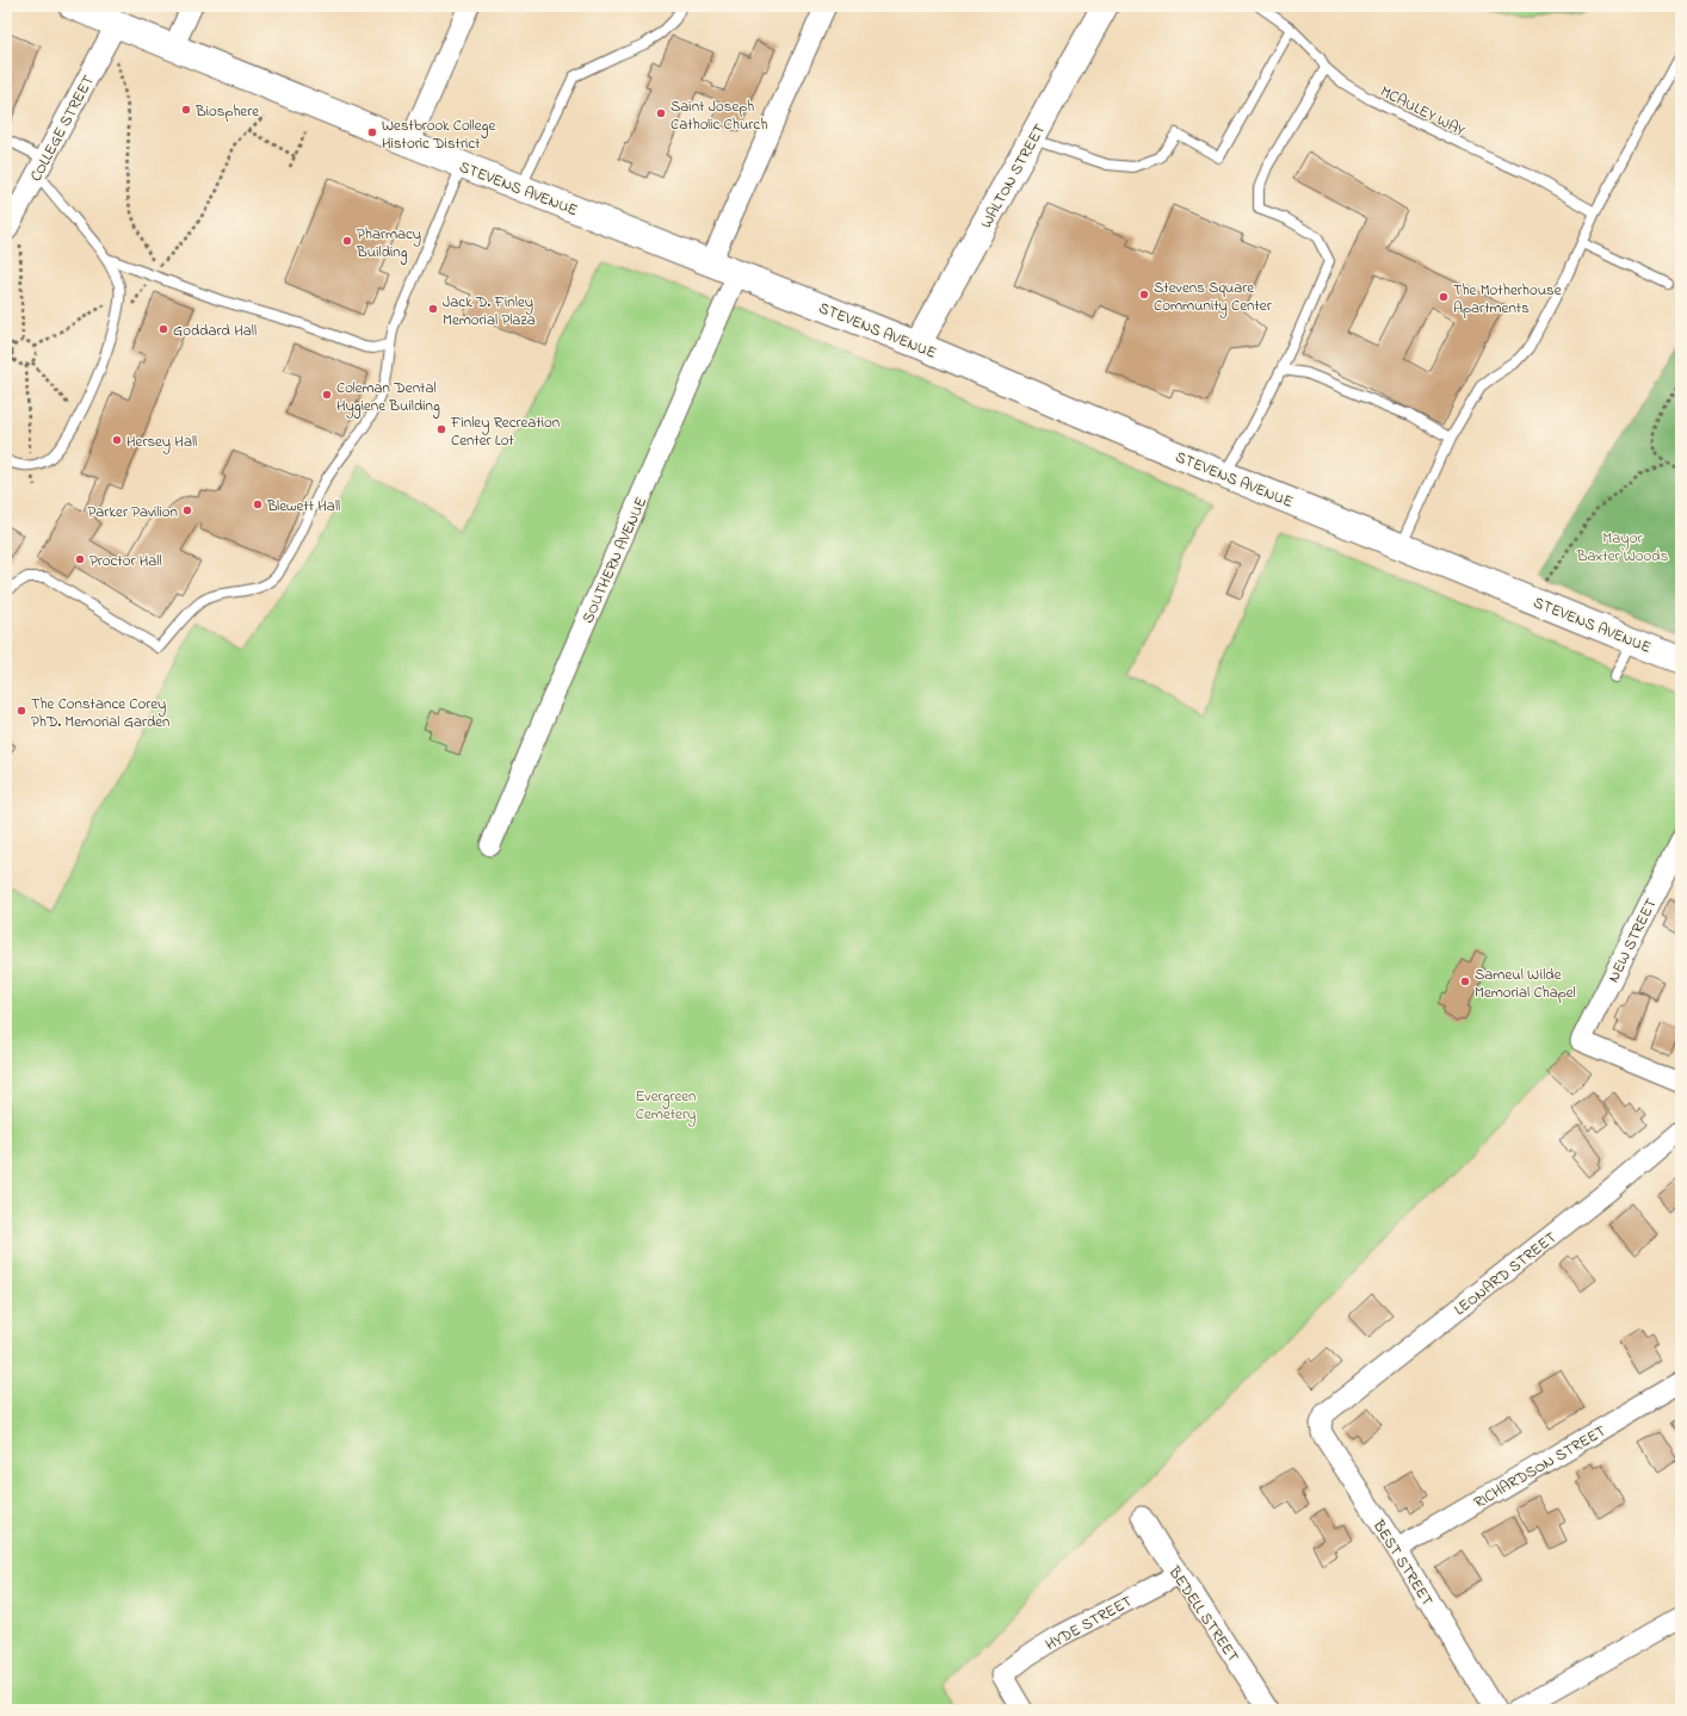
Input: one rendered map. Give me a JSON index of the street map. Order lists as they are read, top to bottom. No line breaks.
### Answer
{"streets":{"main road":["WALTON STREET","STEVENS AVENUE"],"street":["COLLEGE STREET","SOUTHERN AVENUE","NEW STREET","LEONARD STREET","RICHARDSON STREET","BEST STREET","BEDELL STREET","HYDE STREET"],"lane":["MCAULEY WAY"]},"crossings":[["COLLEGE STREET","STEVENS AVENUE"],["WALTON STREET","STEVENS AVENUE"],["STEVENS AVENUE","SOUTHERN AVENUE"],["LEONARD STREET","BEST STREET"],["RICHARDSON STREET","BEST STREET"],["BEDELL STREET","HYDE STREET"]],"parks":["Mayor Baxter Woods","Evergreen Cemetery"],"places":["Biosphere","Saint Joseph Catholic Church","Westbrook College Historic District","Pharmacy Building","Stevens Square Community Center","The Motherhouse Apartments","Jack D. Finley Memorial Plaza","Goddard Hall","Coleman Dental Hygiene Building","Finley Recreation Center Lot","Hersey Hall","Blewett Hall","Parker Pavilion","Proctor Hall","The Constance Corey PhD. Memorial Garden","Sameul Wilde Memorial Chapel"]}
